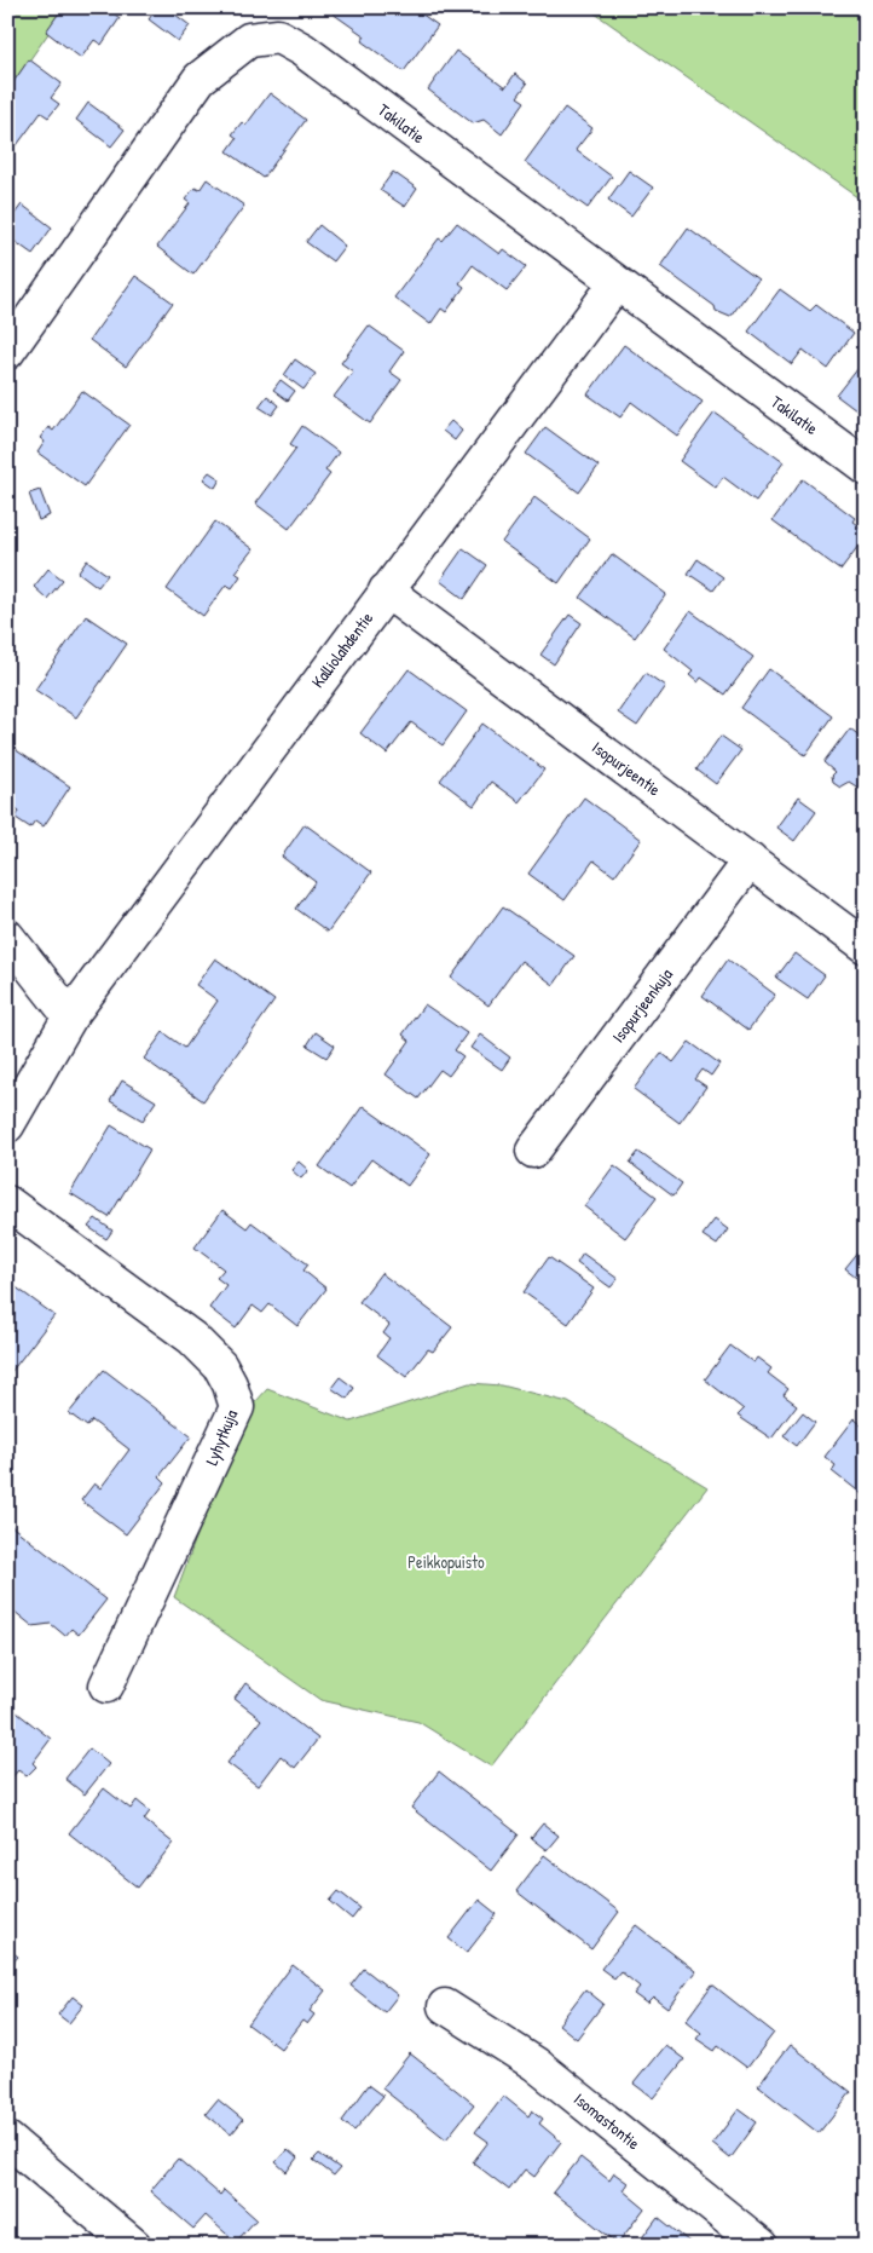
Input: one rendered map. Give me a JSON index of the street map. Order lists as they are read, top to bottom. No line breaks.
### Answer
{"streets":{"street":["Takilatie","Kalliolahdentie","Isopurjeentie","Isopurjeenkuja","Lyhytkuja","Isomastontie"]},"crossings":[["Takilatie","Kalliolahdentie"],["Kalliolahdentie","Isopurjeentie"],["Isopurjeentie","Isopurjeenkuja"]],"parks":["Peikkopuisto"]}
